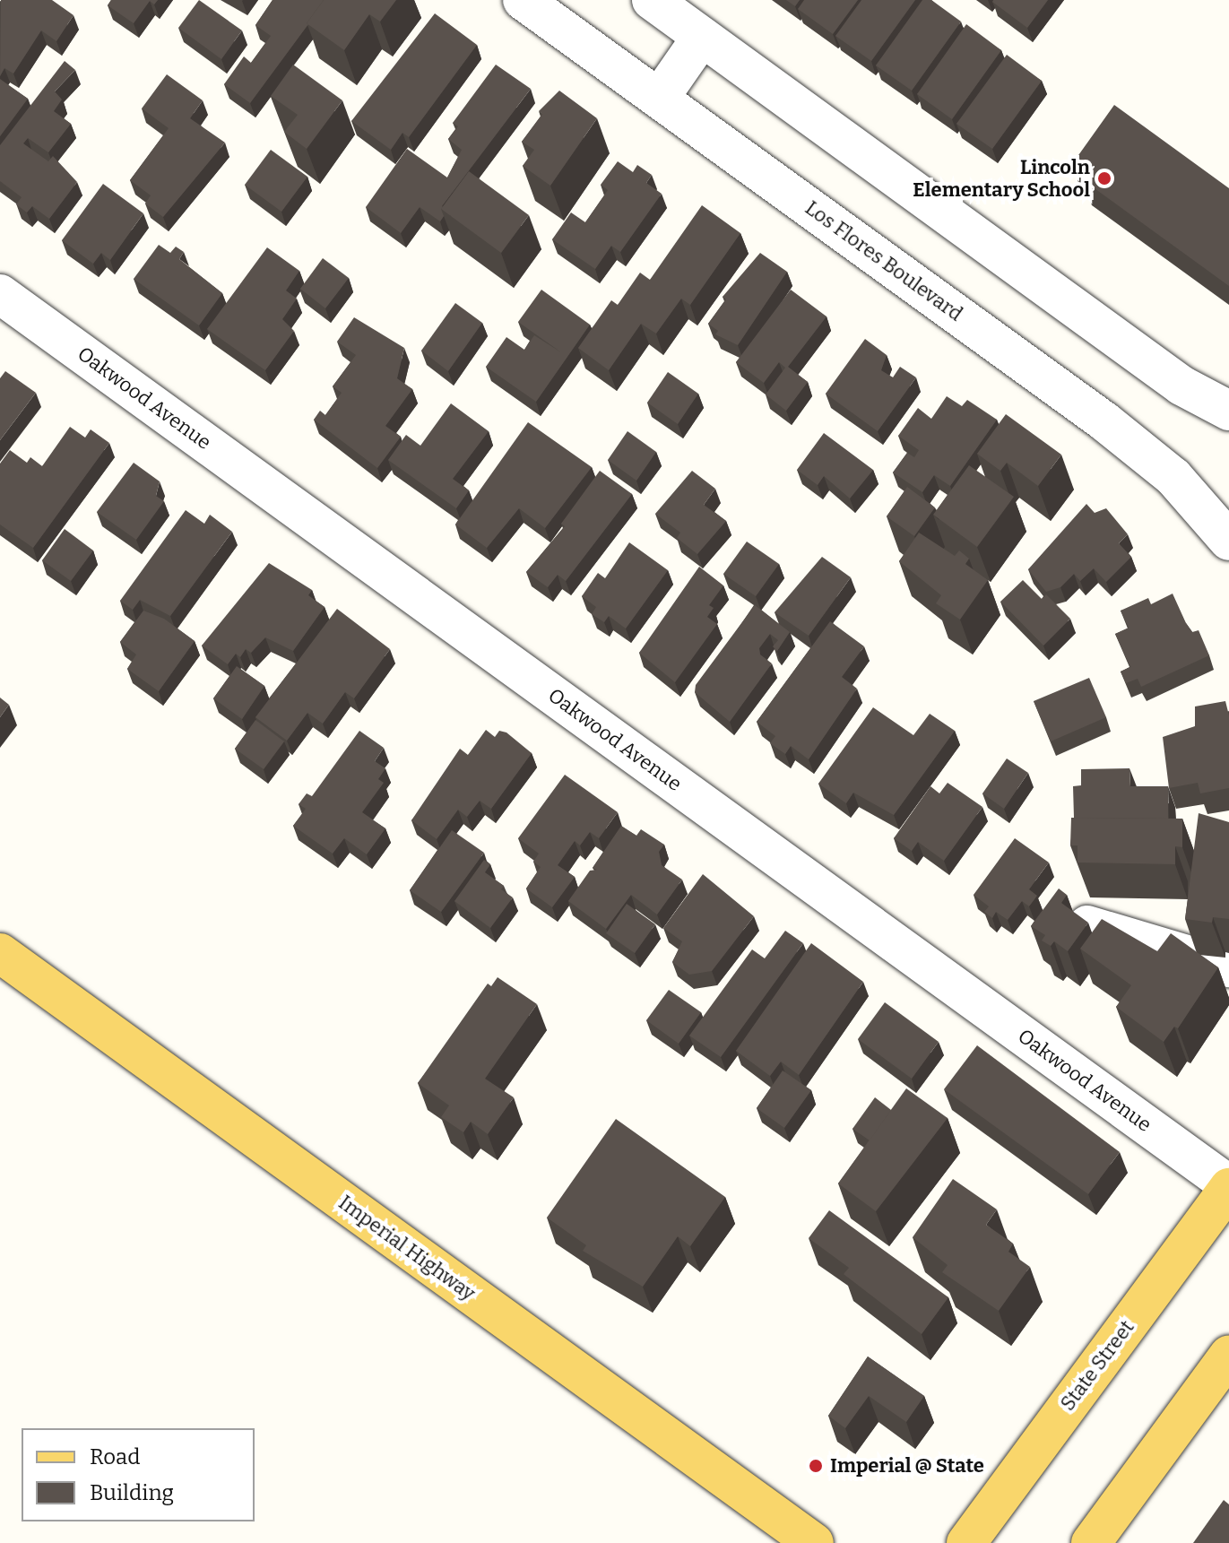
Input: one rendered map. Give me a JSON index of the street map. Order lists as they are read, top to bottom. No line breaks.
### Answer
{"streets":{"main road":["Imperial Highway","State Street"],"street":["Los Flores Boulevard","Oakwood Avenue"]},"crossings":[["Oakwood Avenue","State Street"]],"places":["Lincoln Elementary School","Imperial @ State"],"legend":["Road","Building"]}
